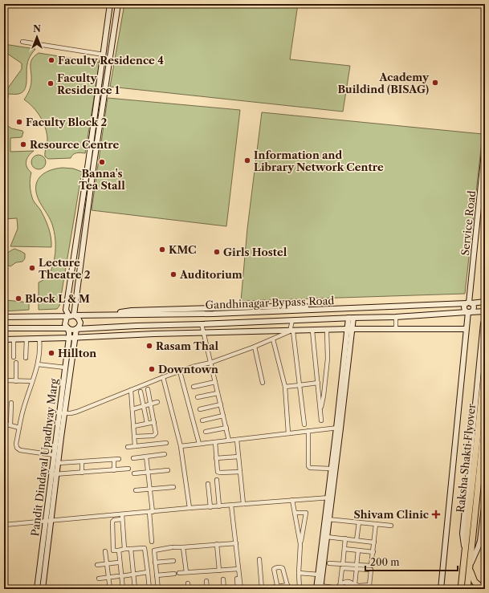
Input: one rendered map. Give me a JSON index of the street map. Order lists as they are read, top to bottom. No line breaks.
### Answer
{"streets":{"main road":["Raksha Shakti Flyover"],"street":["Service Road","Gandhinagar Bypass Road","Pandit Dindayal Upadhyay Marg"]},"crossings":[["Service Road","Gandhinagar Bypass Road"],["Gandhinagar Bypass Road","Pandit Dindayal Upadhyay Marg"]],"places":{"other":["Faculty Residence 4","Academy Buildind (BISAG)","Faculty Residence 1","Faculty Block 2","Resource Centre","Information and Library Network Centre","Banna's Tea Stall","KMC","Girls Hostel","Lecture Theatre 2","Auditorium","Block L & M","Rasam Thal","Hillton","Downtown"],"health":["Shivam Clinic"]},"scale_bar":"200 m","north":"top"}
